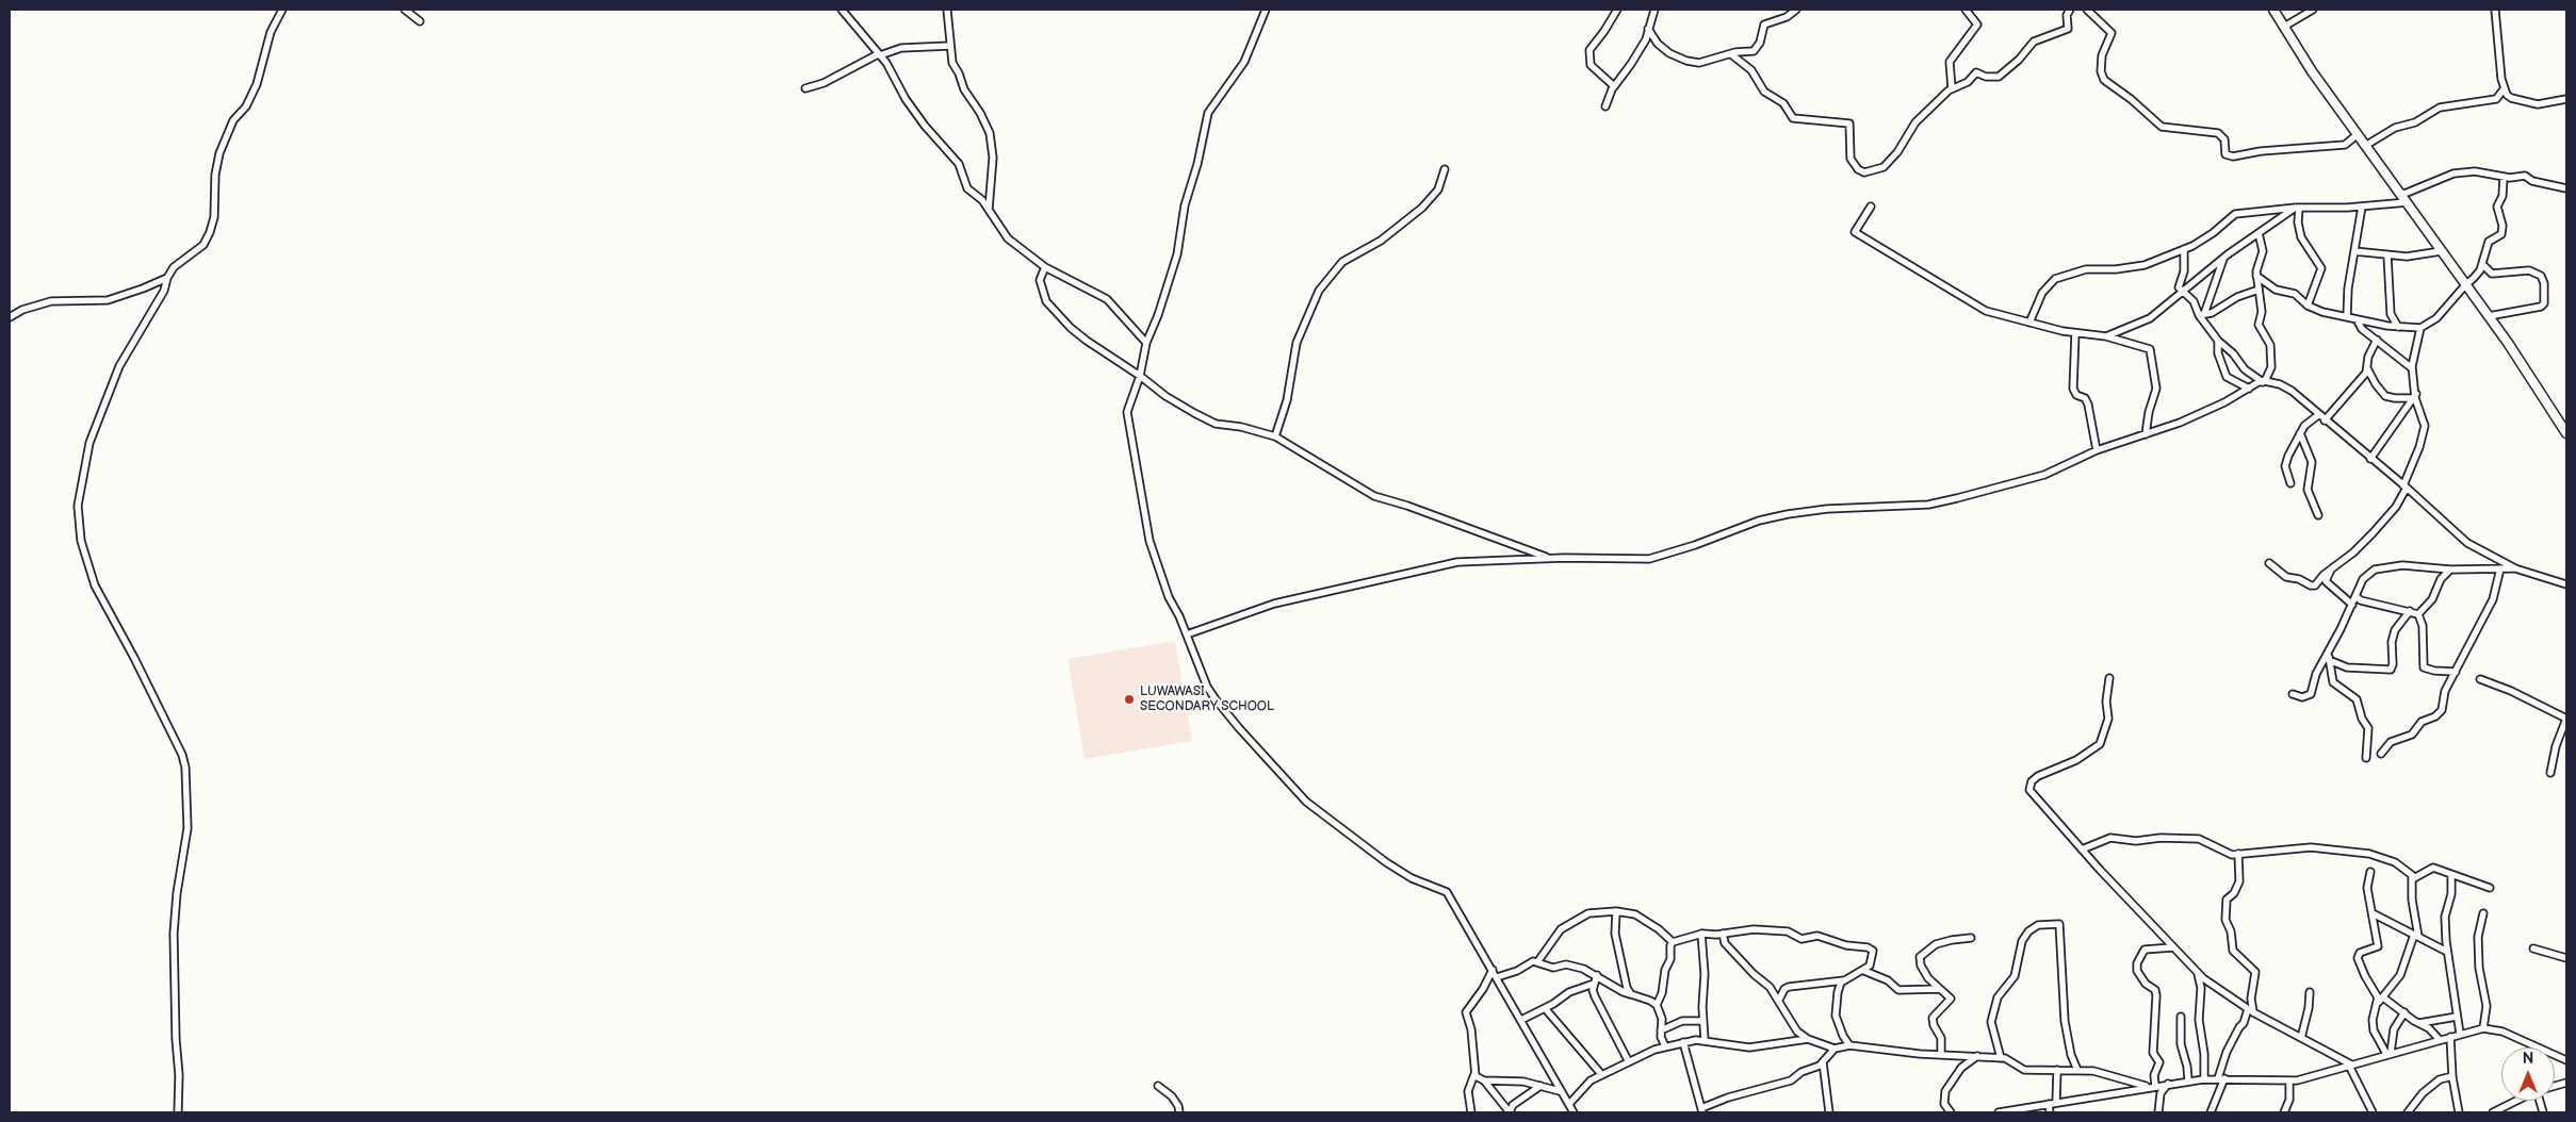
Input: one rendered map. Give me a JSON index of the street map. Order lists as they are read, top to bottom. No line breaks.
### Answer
{"places":["LUWAWASI SECONDARY SCHOOL"],"north":"top"}
